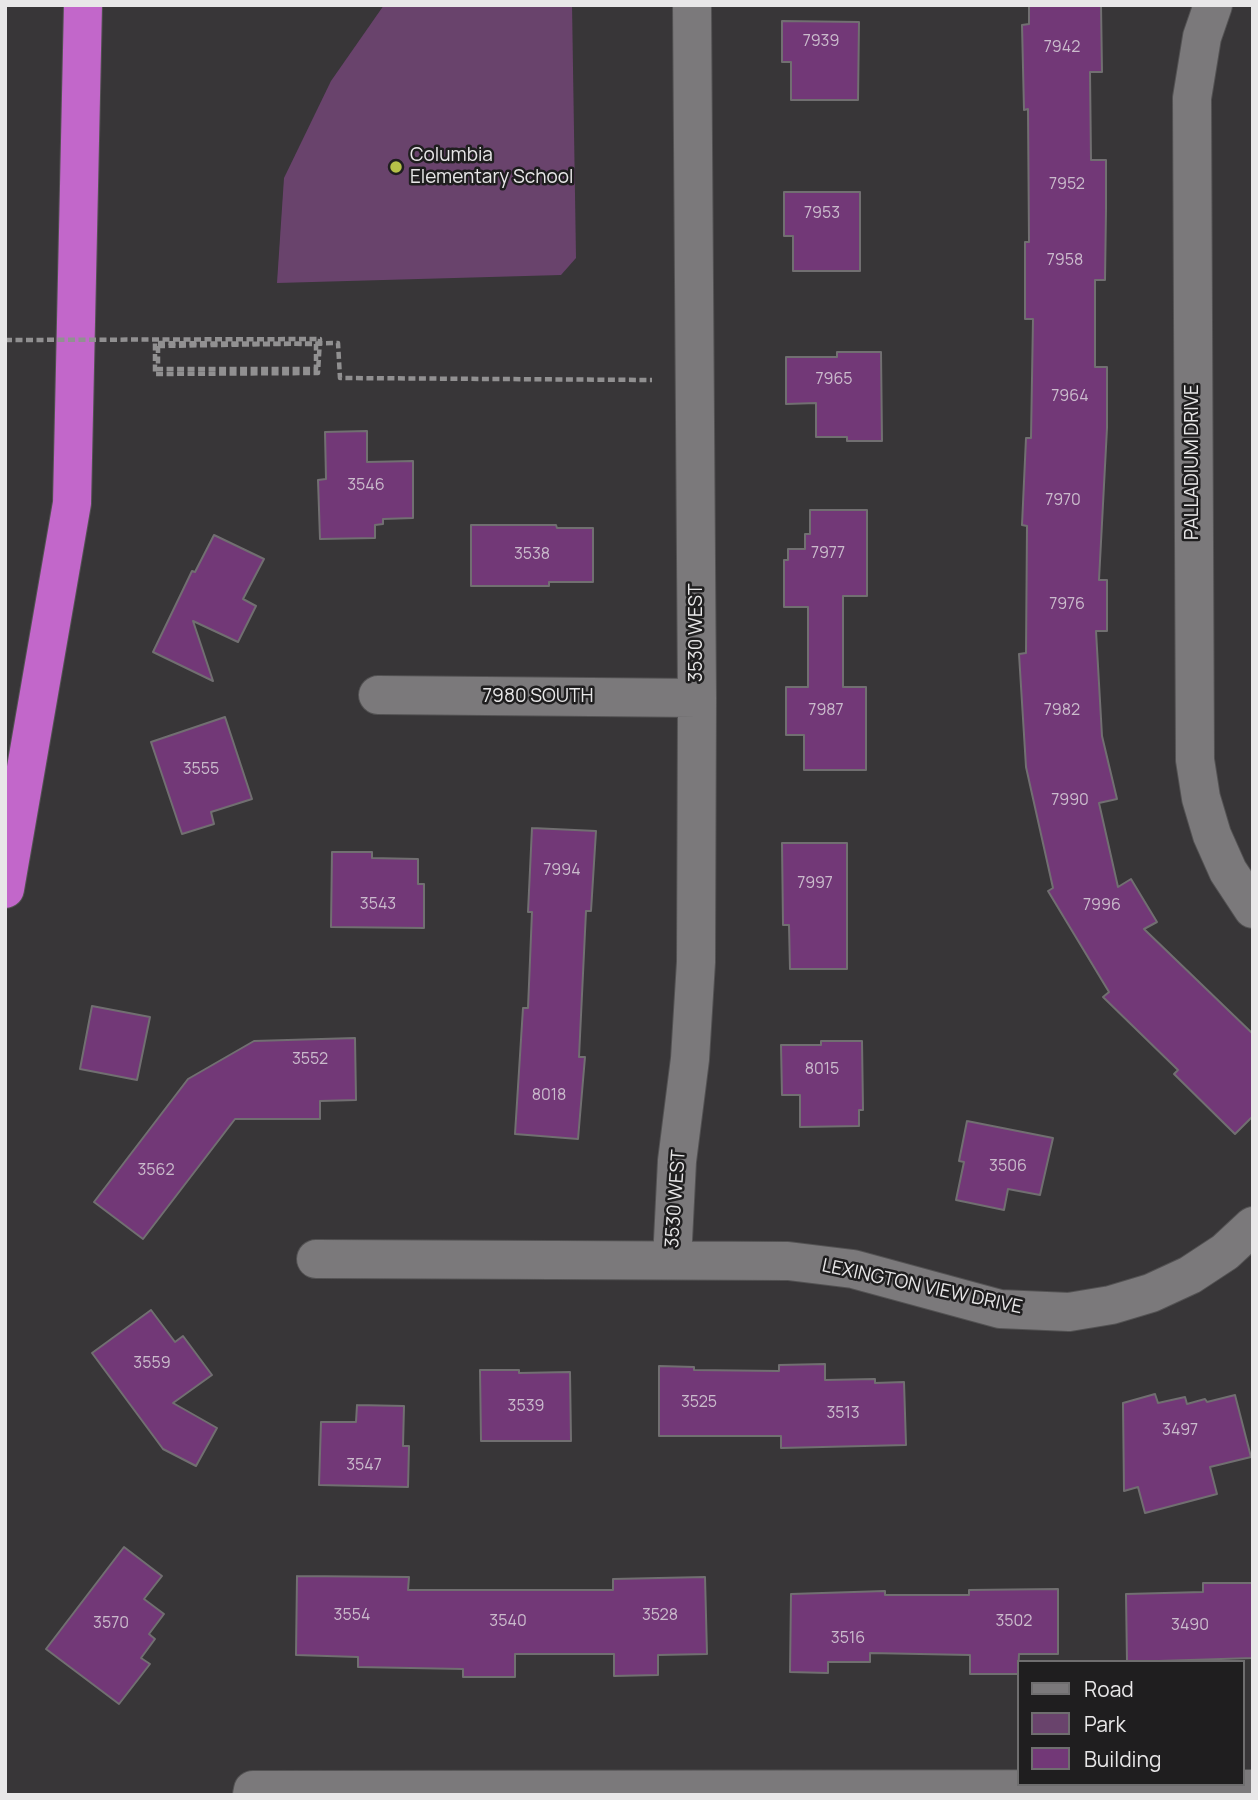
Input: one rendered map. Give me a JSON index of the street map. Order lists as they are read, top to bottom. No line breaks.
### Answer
{"streets":{"street":["PALLADIUM DRIVE","3530 WEST","7980 SOUTH","LEXINGTON VIEW DRIVE"]},"crossings":[["3530 WEST","7980 SOUTH"],["3530 WEST","LEXINGTON VIEW DRIVE"]],"places":["Columbia Elementary School"],"house_numbers":["7939","7942","7952","7953","7958","7965","7964","3546","7970","7977","3538","7976","7987","7982","3555","7990","7994","7997","3543","7996","3552","8015","8018","3506","3562","3559","3525","3539","3513","3497","3547","3554","3528","3540","3502","3570","3490","3516"],"legend":["Road","Park","Building"]}
